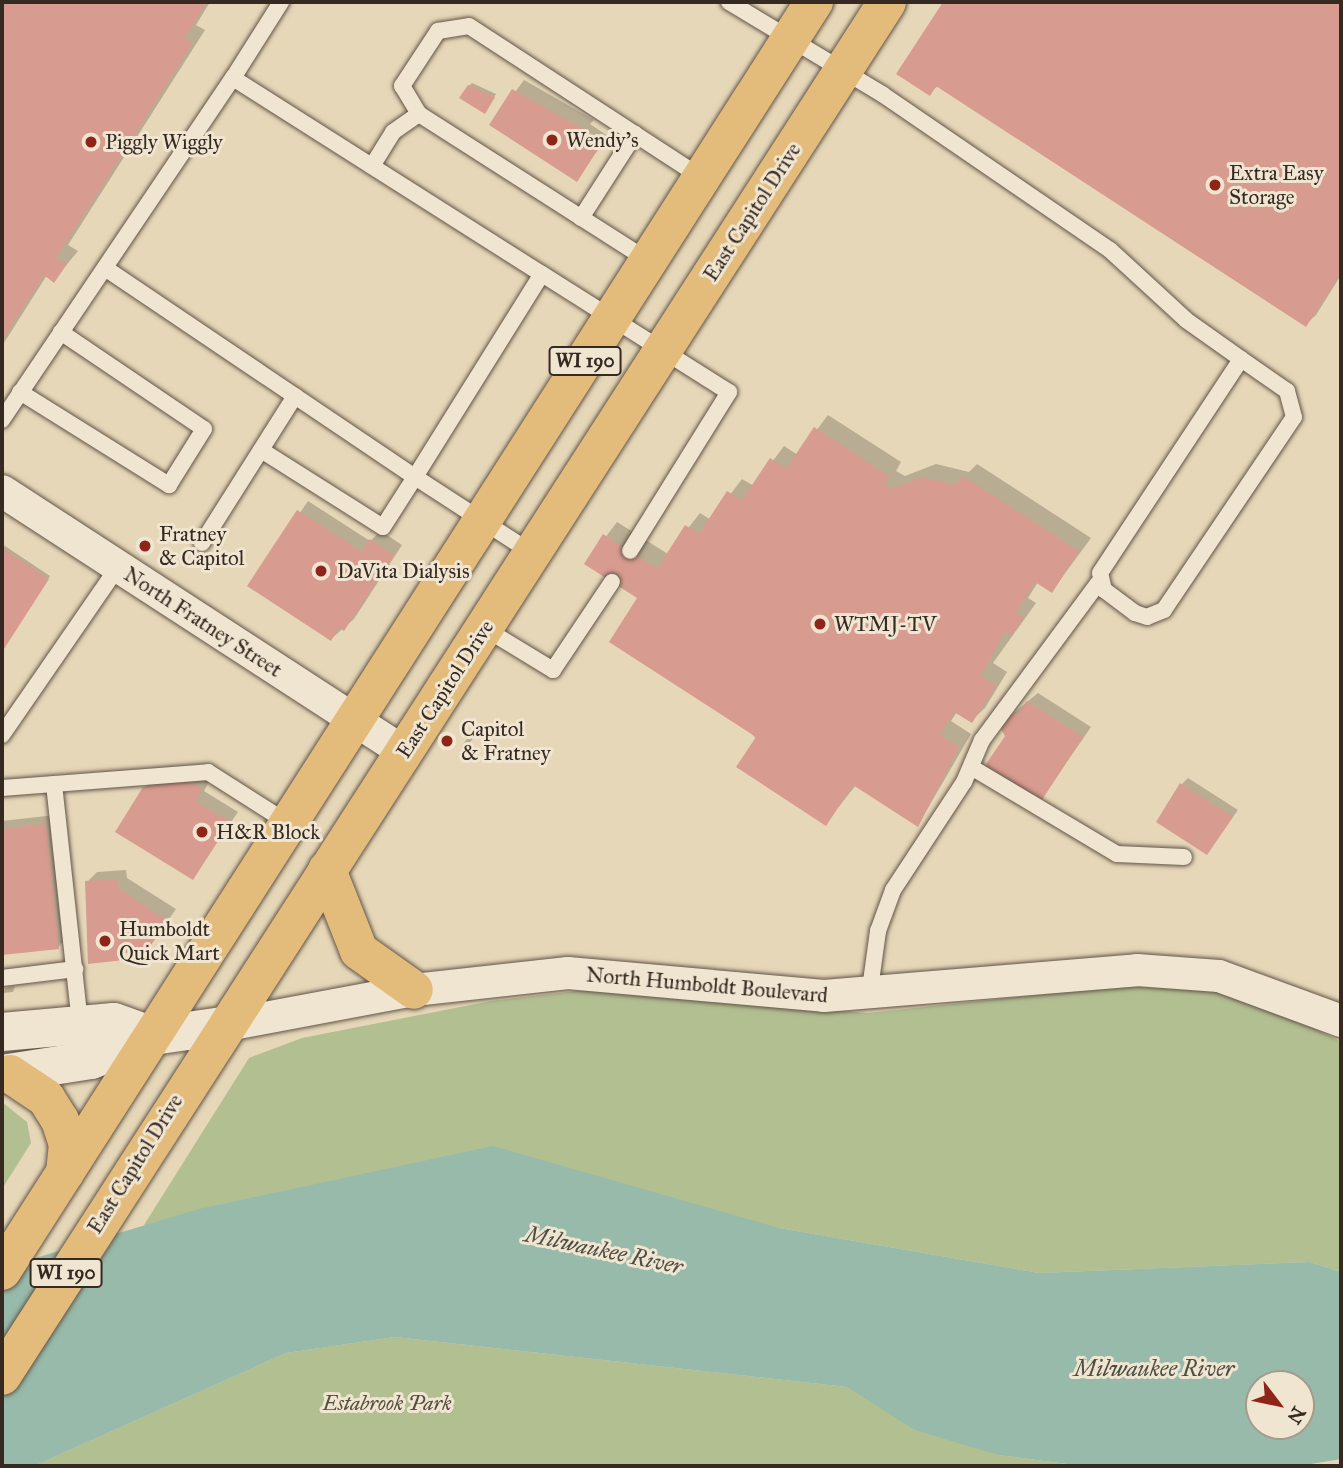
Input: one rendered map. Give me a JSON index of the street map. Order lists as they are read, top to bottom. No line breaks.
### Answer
{"streets":{"main road":["East Capitol Drive","WI 190","North Humboldt Boulevard"],"street":["North Fratney Street"]},"crossings":[["East Capitol Drive","North Fratney Street"],["East Capitol Drive","North Humboldt Boulevard"],["WI 190","North Fratney Street"],["WI 190","North Humboldt Boulevard"]],"water":["Milwaukee River"],"parks":["Estabrook Park"],"places":["Wendy's","Piggly Wiggly","Extra Easy Storage","Fratney & Capitol","DaVita Dialysis","WTMJ-TV","Capitol & Fratney","H&R Block","Humboldt Quick Mart"],"north":"bottom right"}
